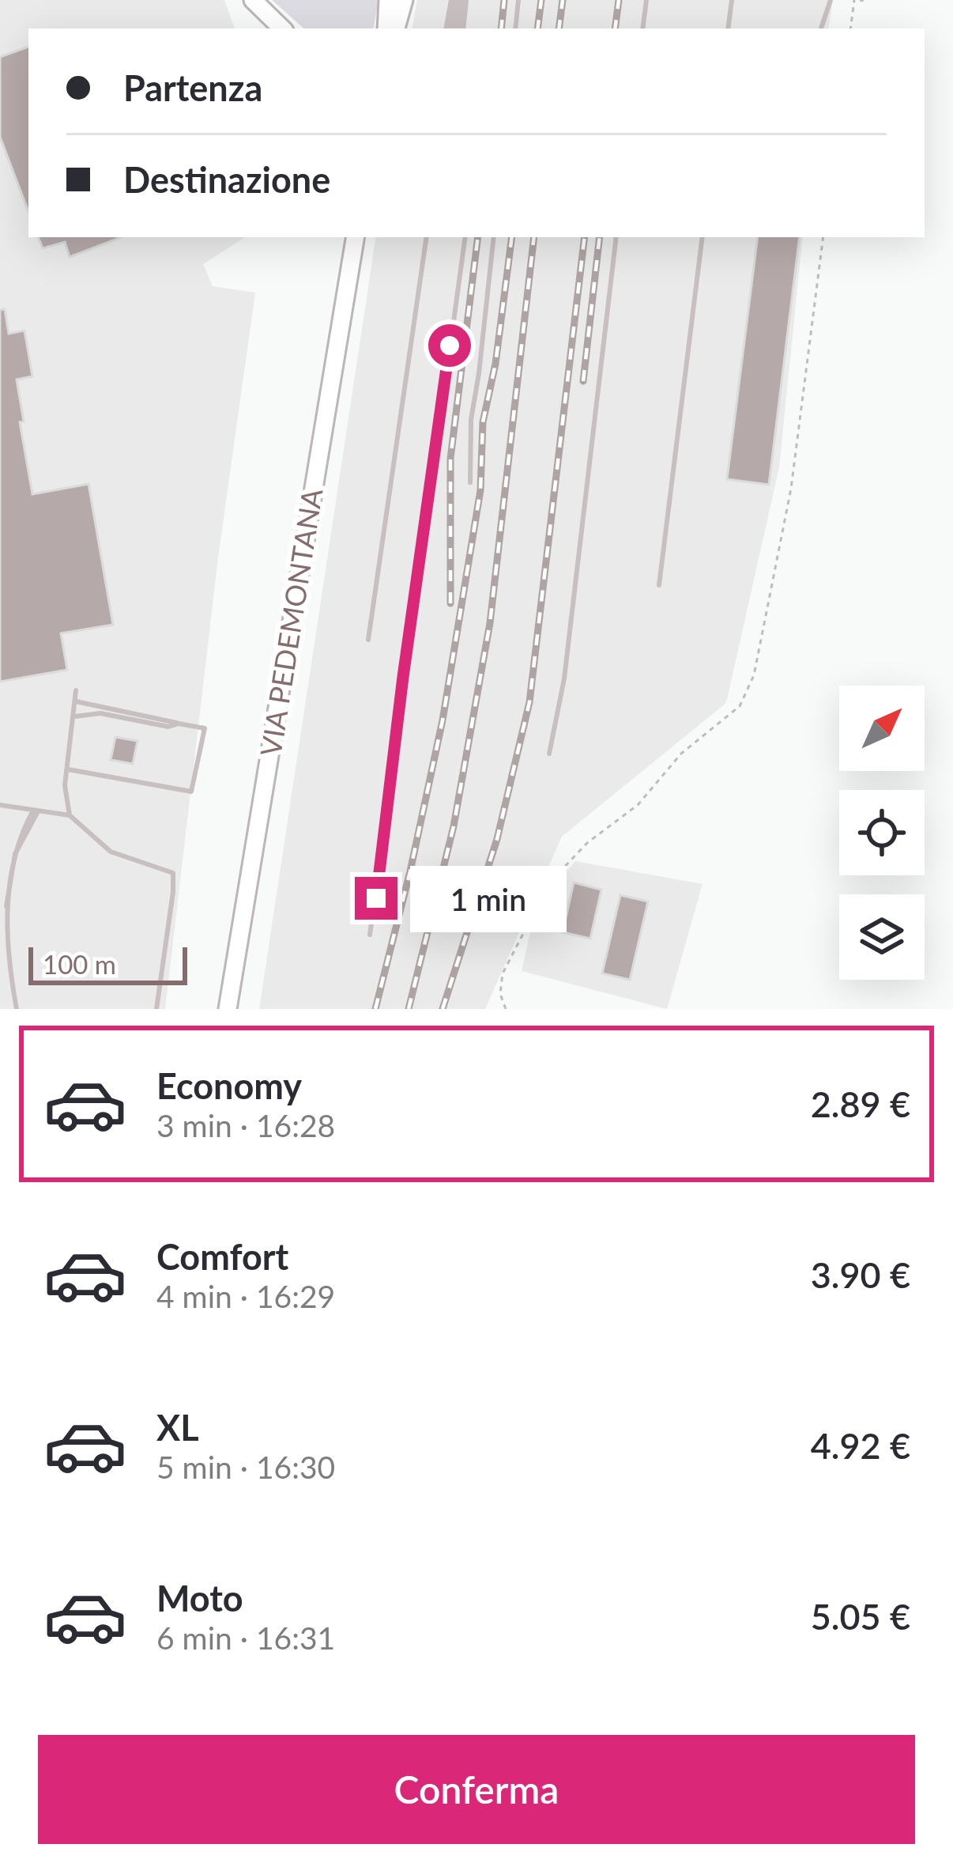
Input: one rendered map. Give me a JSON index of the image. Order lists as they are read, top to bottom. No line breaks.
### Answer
{"streets":{"main road":["VIA PEDEMONTANA"]},"scale_bar":"100 m","north":"top right","page":{"banner":["Partenza","Destinazione"],"bubble":"1 min","scale":"100 m","list":[{"name":"Economy","note":"3 min · 16:28","value":"2.89 €"},{"name":"Comfort","note":"4 min · 16:29","value":"3.90 €"},{"name":"XL","note":"5 min · 16:30","value":"4.92 €"},{"name":"Moto","note":"6 min · 16:31","value":"5.05 €"}],"buttons":"Conferma"}}
